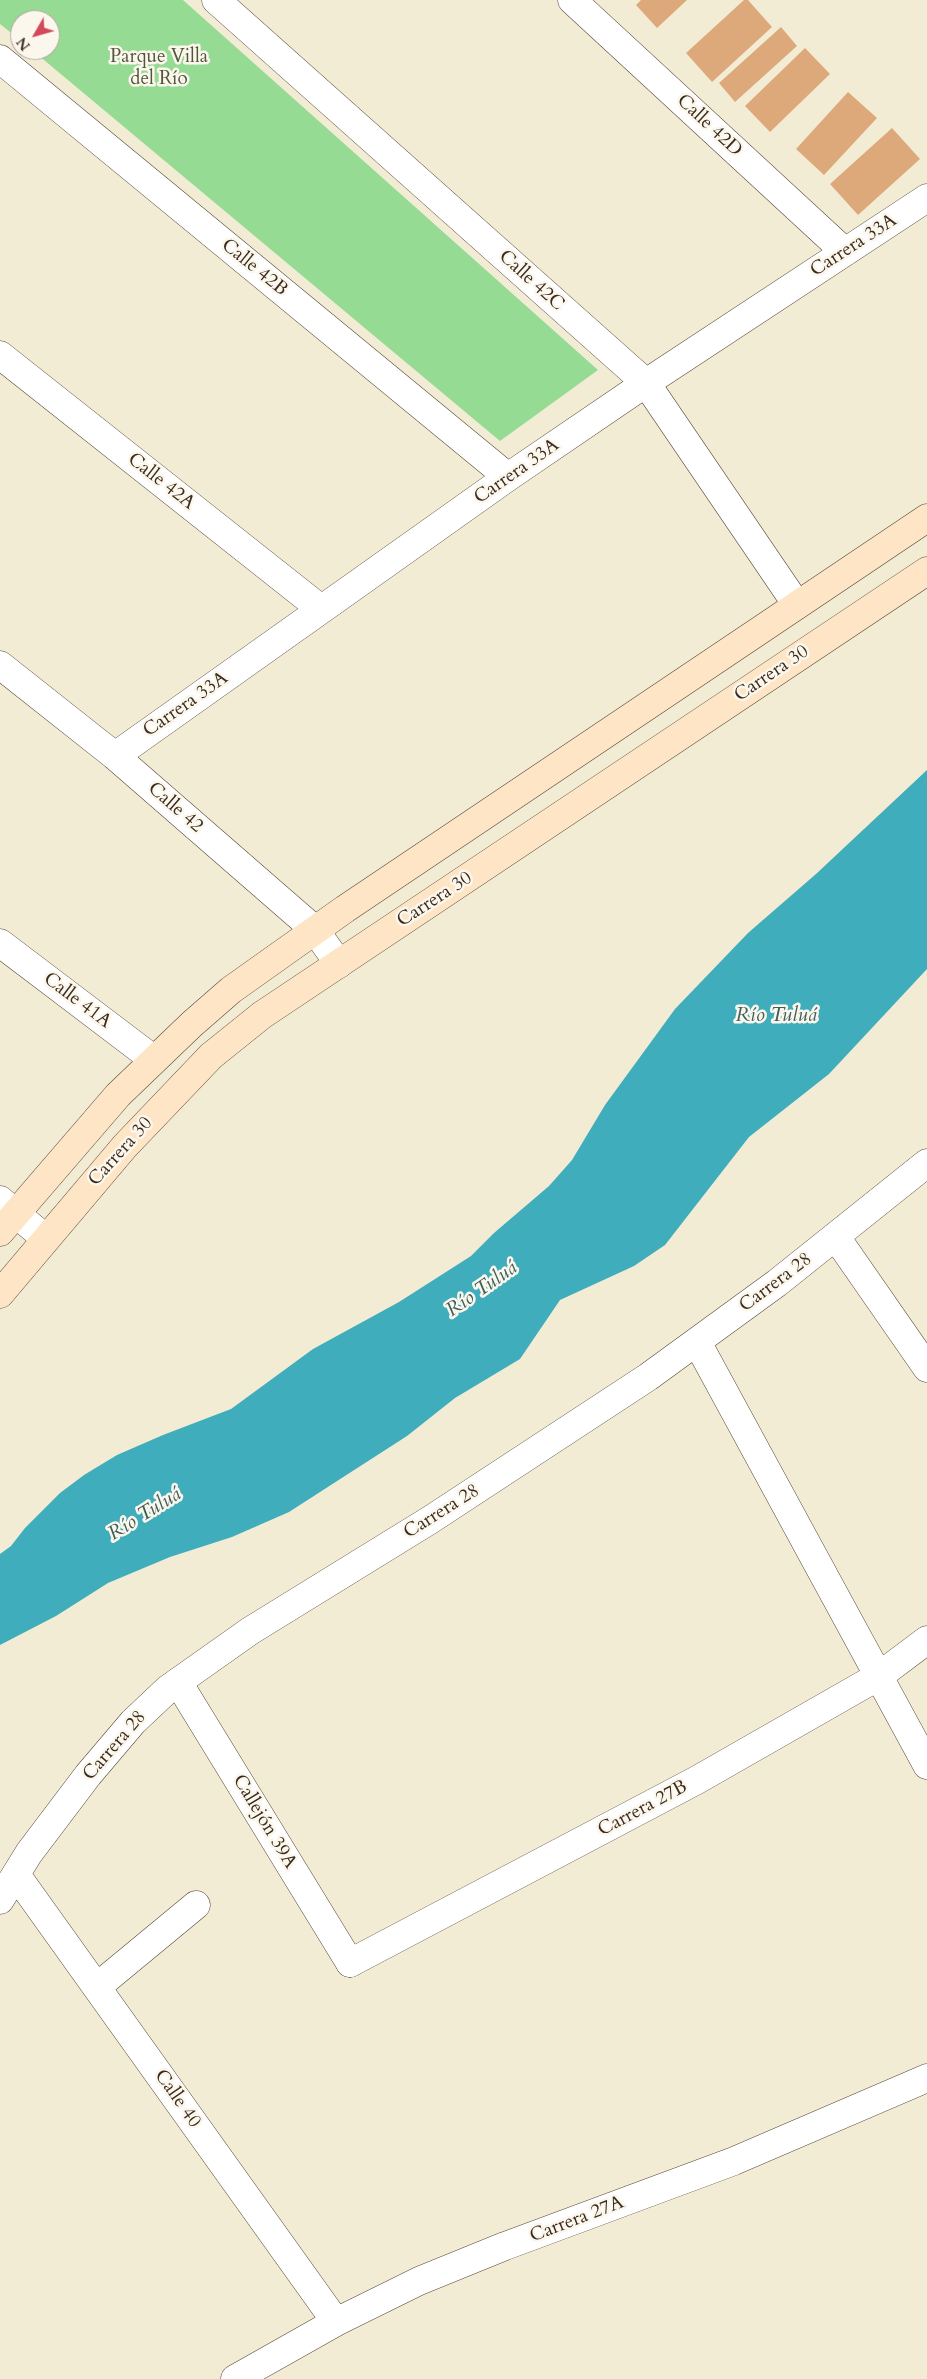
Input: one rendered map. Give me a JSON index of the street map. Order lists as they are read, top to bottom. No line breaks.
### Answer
{"streets":{"main road":["Carrera 30"],"street":["Calle 42D","Carrera 33A","Calle 42B","Calle 42C","Calle 42A","Calle 42","Calle 41A","Carrera 28","Carrera 27B","Callejón 39A","Calle 40","Carrera 27A"]},"crossings":[["Calle 42D","Carrera 33A"],["Carrera 33A","Calle 42B"],["Carrera 33A","Calle 42C"],["Carrera 33A","Calle 42A"],["Carrera 33A","Calle 42"],["Carrera 30","Calle 42"],["Carrera 28","Callejón 39A"],["Carrera 28","Calle 40"],["Carrera 27B","Callejón 39A"],["Calle 40","Carrera 27A"]],"water":["Río Tuluá"],"parks":["Parque Villa del Río"],"north":"bottom left"}
